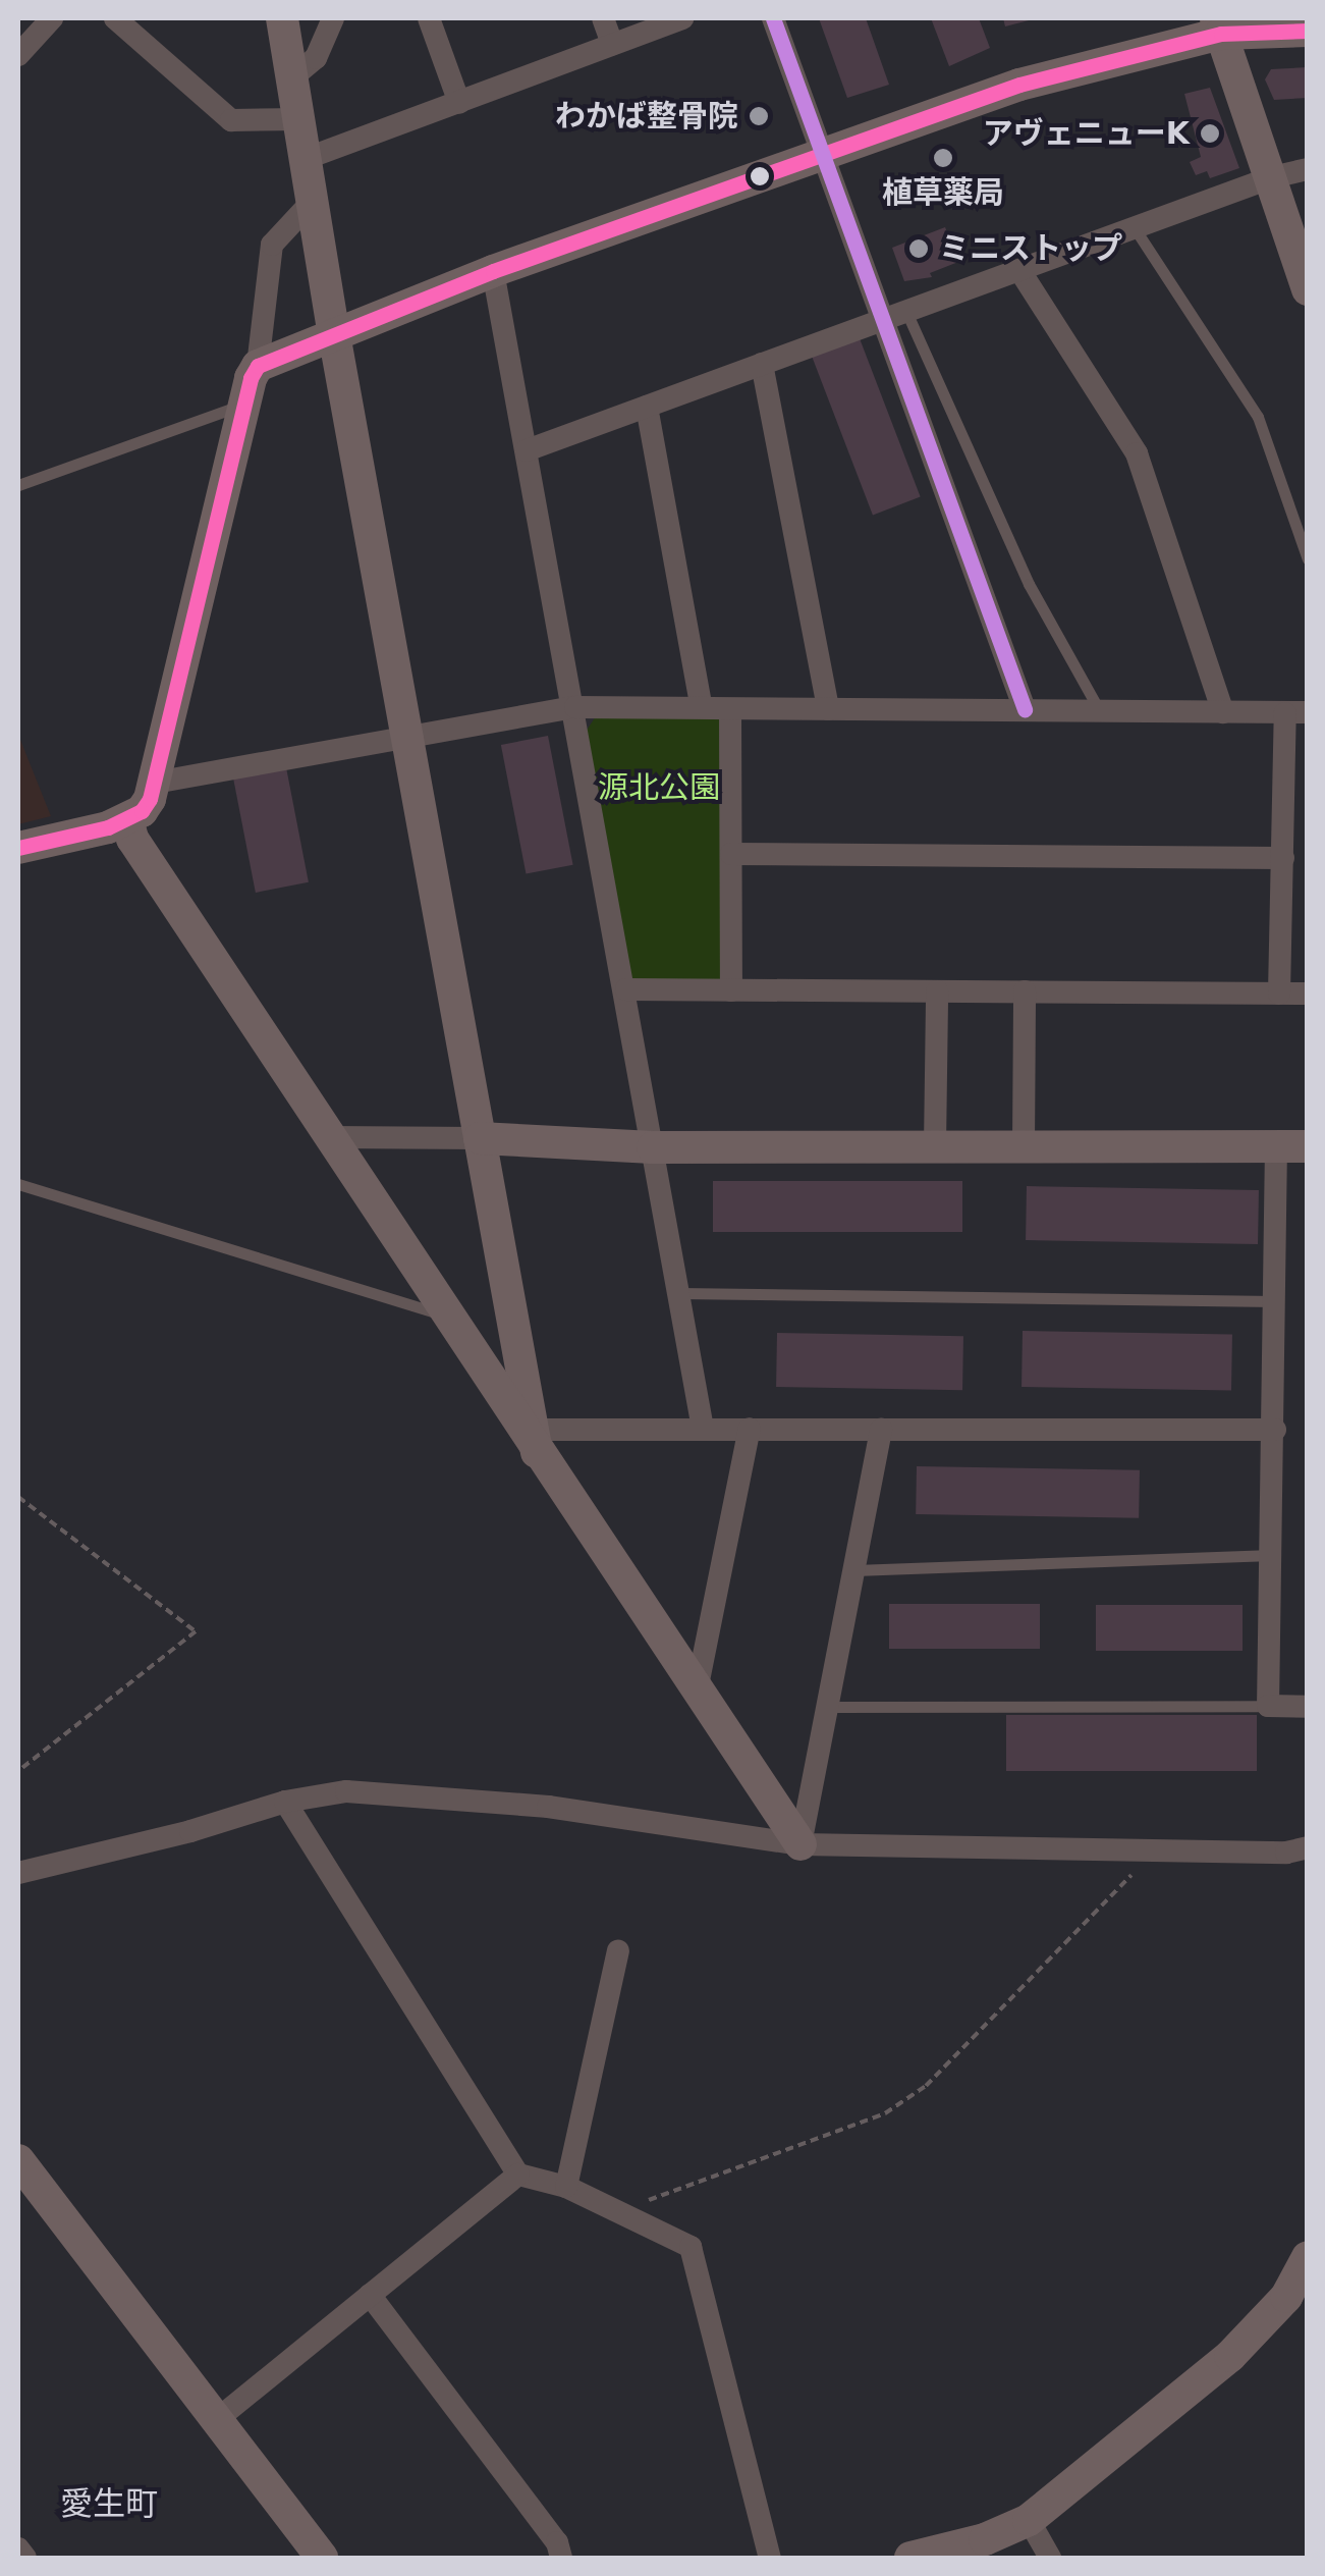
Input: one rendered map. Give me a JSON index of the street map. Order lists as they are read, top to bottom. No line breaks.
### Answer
{"districts":["愛生町"],"parks":["源北公園"],"places":["わかば整骨院","アヴェニューK","植草薬局","ミニストップ"]}
